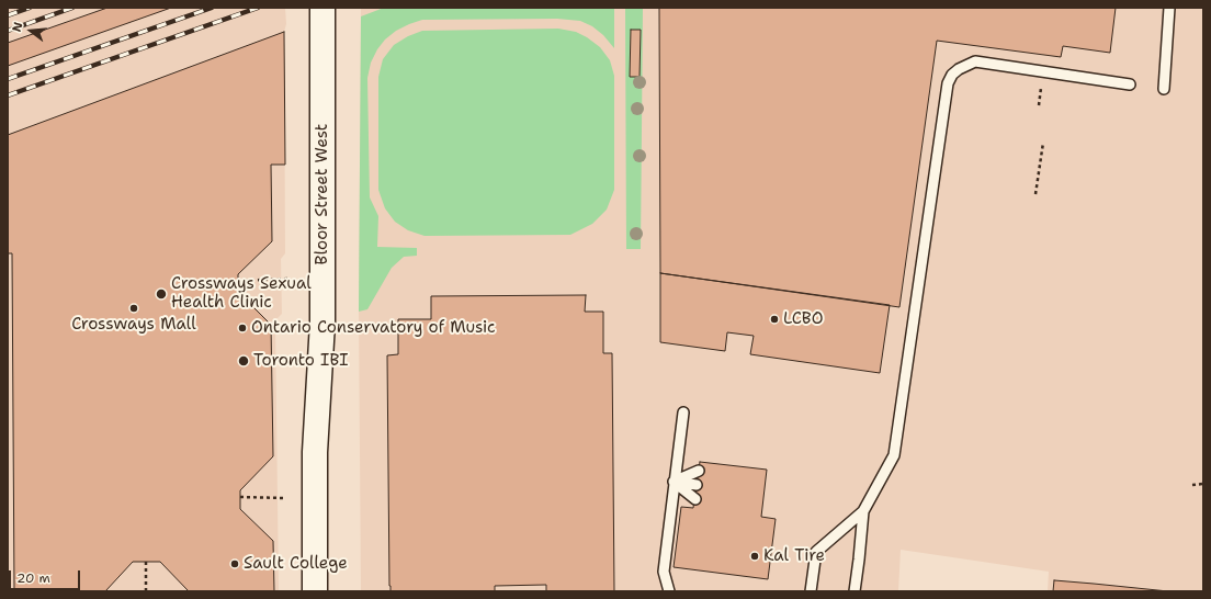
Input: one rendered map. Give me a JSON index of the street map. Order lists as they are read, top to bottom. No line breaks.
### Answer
{"streets":{"main road":["Bloor Street West"]},"places":["Crossways Sexual Health Clinic","Crossways Mall","LCBO","Ontario Conservatory of Music","Toronto IBI","Kal Tire","Sault College"],"scale_bar":"20 m","north":"left"}
